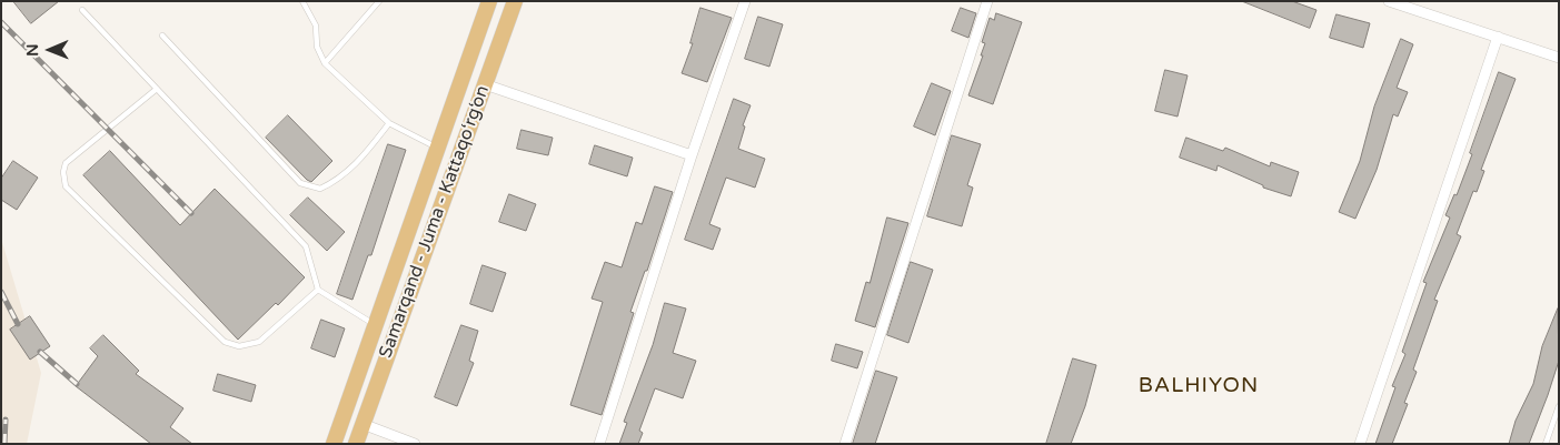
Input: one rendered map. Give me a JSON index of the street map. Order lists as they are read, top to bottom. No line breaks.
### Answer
{"streets":{"main road":["Samarqand - Juma - Kattaqo‘rg‘on"]},"districts":["BALHIYON"],"north":"left"}
